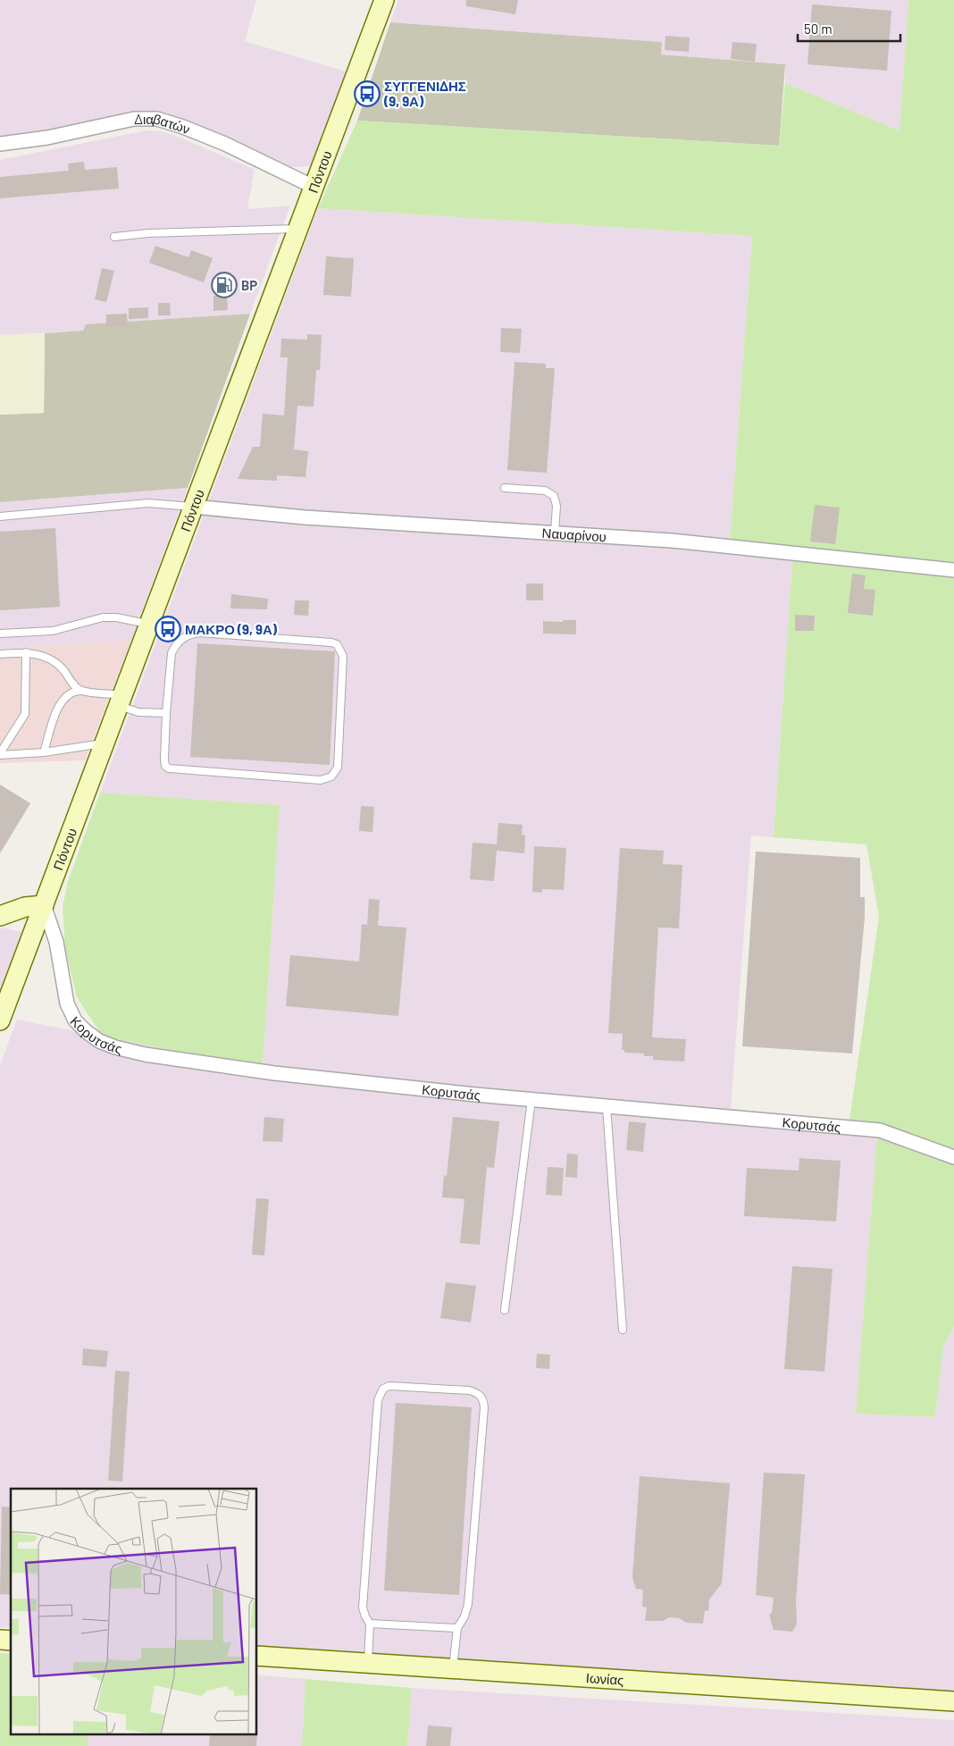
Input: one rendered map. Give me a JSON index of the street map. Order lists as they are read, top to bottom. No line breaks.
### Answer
{"streets":{"street":["Διαβατών","Πόντου","Ναυαρίνου","Κορυτσάς","Ιωνίας"]},"crossings":[["Διαβατών","Πόντου"],["Πόντου","Ναυαρίνου"],["Πόντου","Κορυτσάς"]],"places":{"bus stop":["ΣΥΓΓΕΝΙΔΗΣ (9, 9Α)","ΜΑΚΡΟ (9, 9Α)"],"fuel station":["BP"]},"scale_bar":"50 m"}
